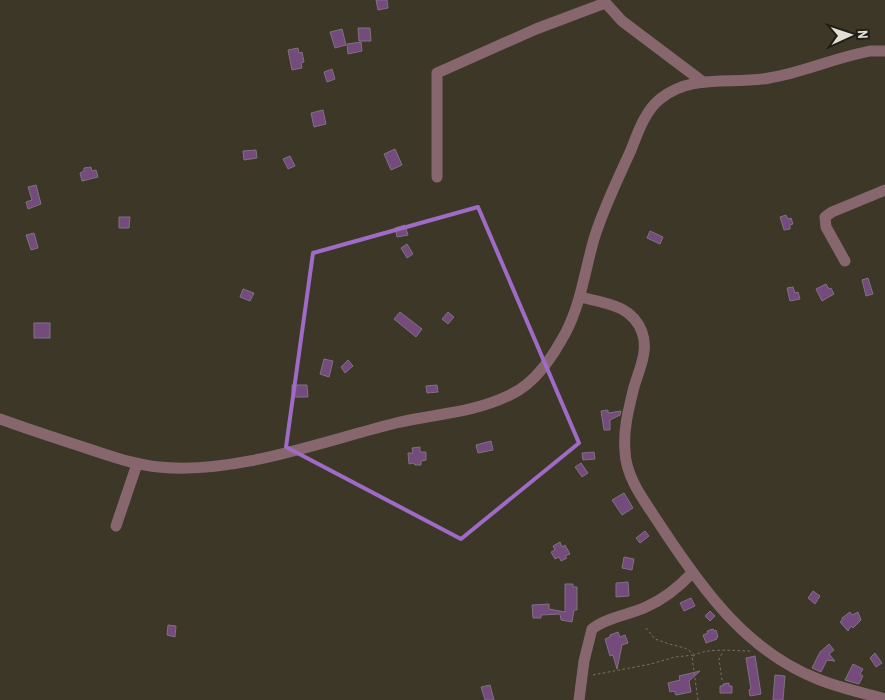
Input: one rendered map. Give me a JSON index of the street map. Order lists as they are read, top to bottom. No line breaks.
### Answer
{"north":"right"}
